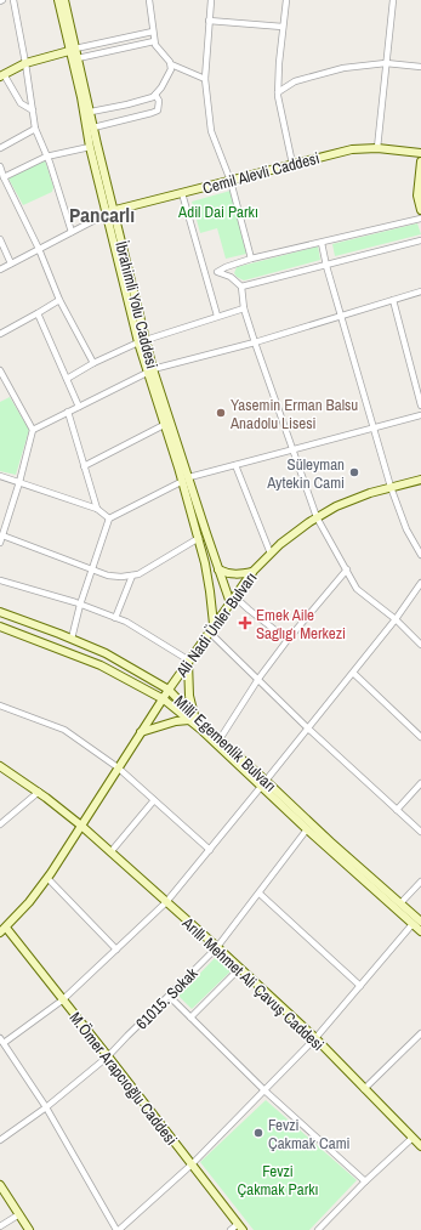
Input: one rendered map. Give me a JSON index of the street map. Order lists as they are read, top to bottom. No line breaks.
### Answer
{"streets":{"street":["Cemil Alevli Caddesi","İbrahimli Yolu Caddesi","Ali Nadi Ünler Bulvarı","Milli Egemenlik Bulvarı","Arıllı Mehmet Ali Çavuş Caddesi","61015. Sokak","M.Ömer Arapcıoğlu Caddesi"]},"crossings":[["Cemil Alevli Caddesi","İbrahimli Yolu Caddesi"],["İbrahimli Yolu Caddesi","Ali Nadi Ünler Bulvarı"],["Ali Nadi Ünler Bulvarı","Milli Egemenlik Bulvarı"],["Ali Nadi Ünler Bulvarı","Arıllı Mehmet Ali Çavuş Caddesi"],["Ali Nadi Ünler Bulvarı","M.Ömer Arapcıoğlu Caddesi"],["Milli Egemenlik Bulvarı","61015. Sokak"],["Arıllı Mehmet Ali Çavuş Caddesi","61015. Sokak"],["61015. Sokak","M.Ömer Arapcıoğlu Caddesi"]],"districts":["Pancarlı"],"parks":["Adil Dai Parkı","Fevzi Çakmak Parkı"],"places":{"other":["Yasemin Erman Balsu Anadolu Lisesi","Süleyman Aytekin Cami","Fevzi Çakmak Cami"],"health":["Emek Aile Saglıgı Merkezi"]}}
